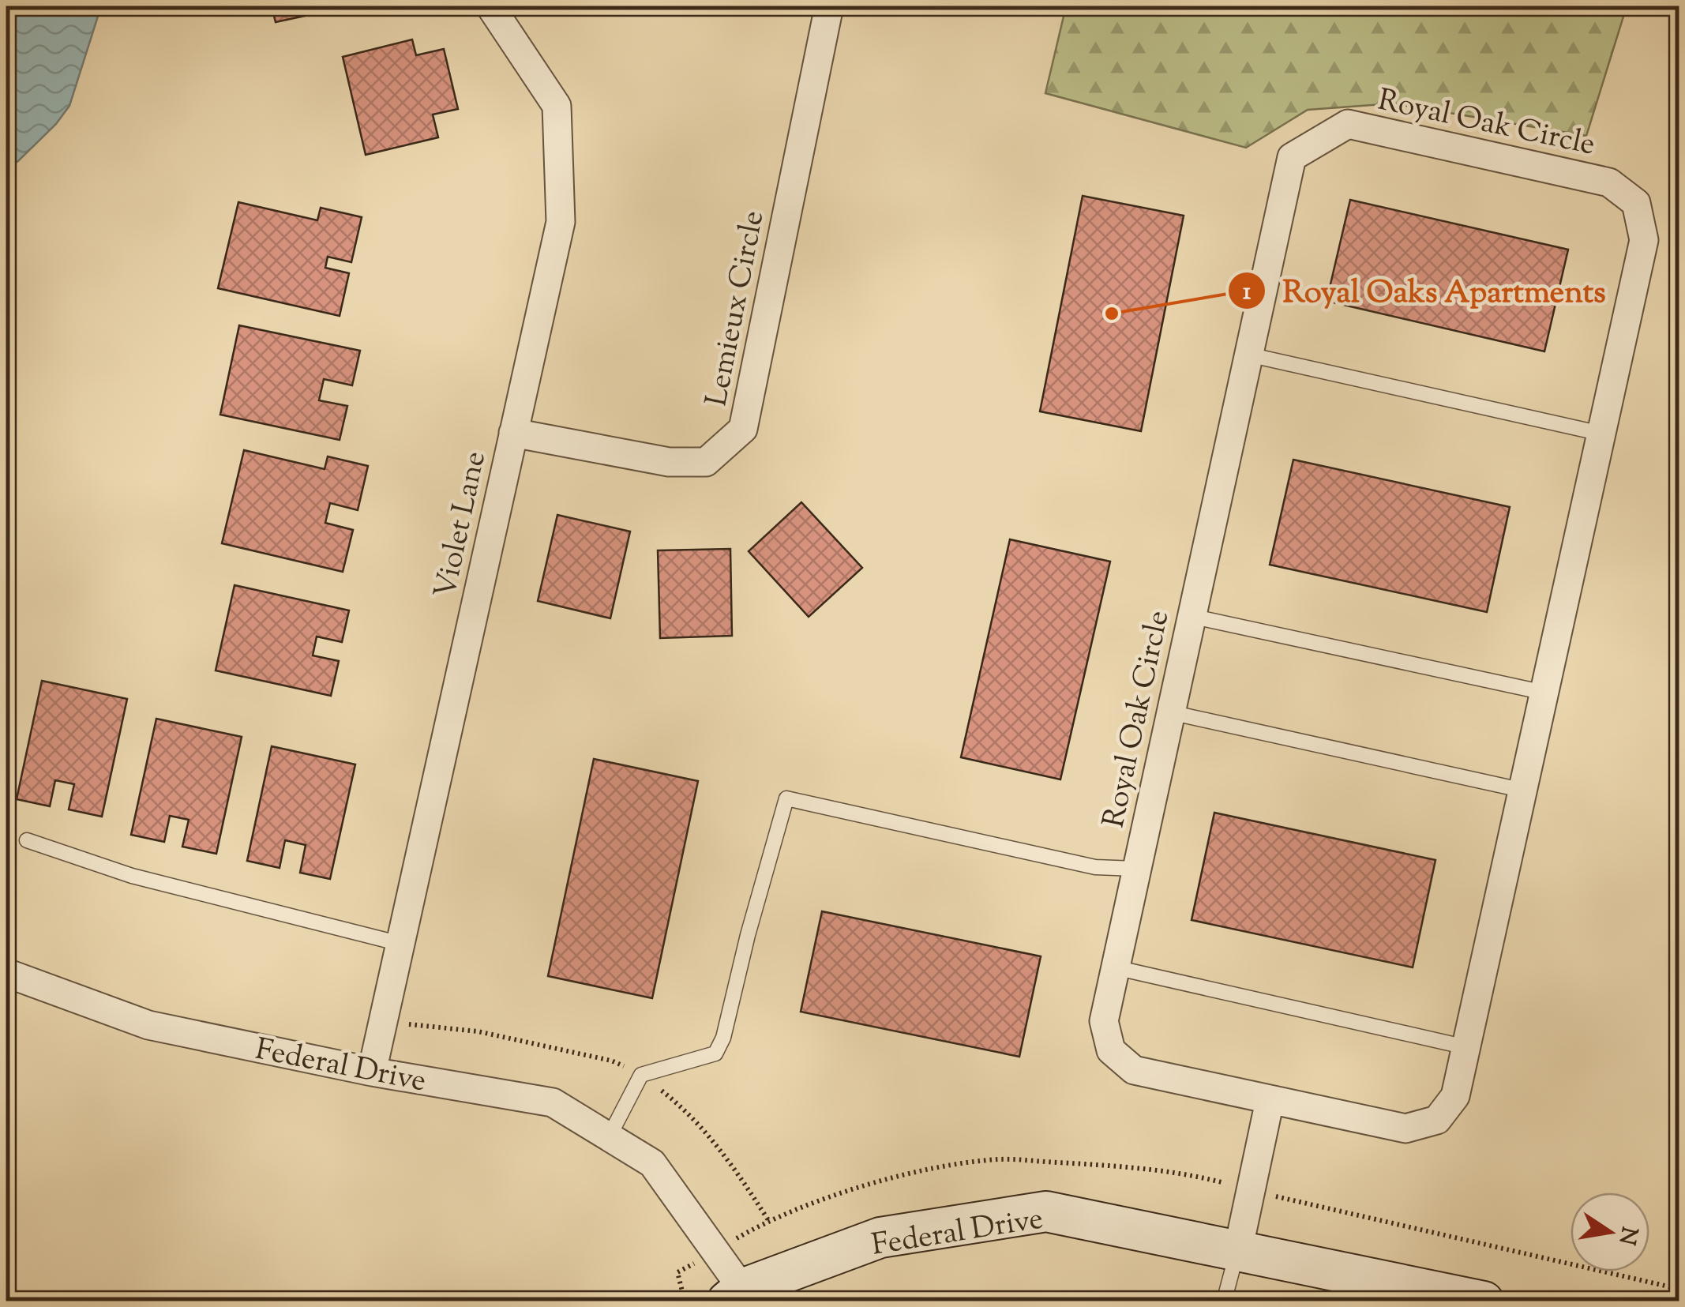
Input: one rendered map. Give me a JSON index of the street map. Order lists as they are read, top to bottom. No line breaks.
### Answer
{"streets":{"street":["Royal Oak Circle","Lemieux Circle","Violet Lane","Federal Drive"]},"crossings":[["Lemieux Circle","Violet Lane"],["Violet Lane","Federal Drive"]],"places":["Royal Oaks Apartments"],"north":"right"}
